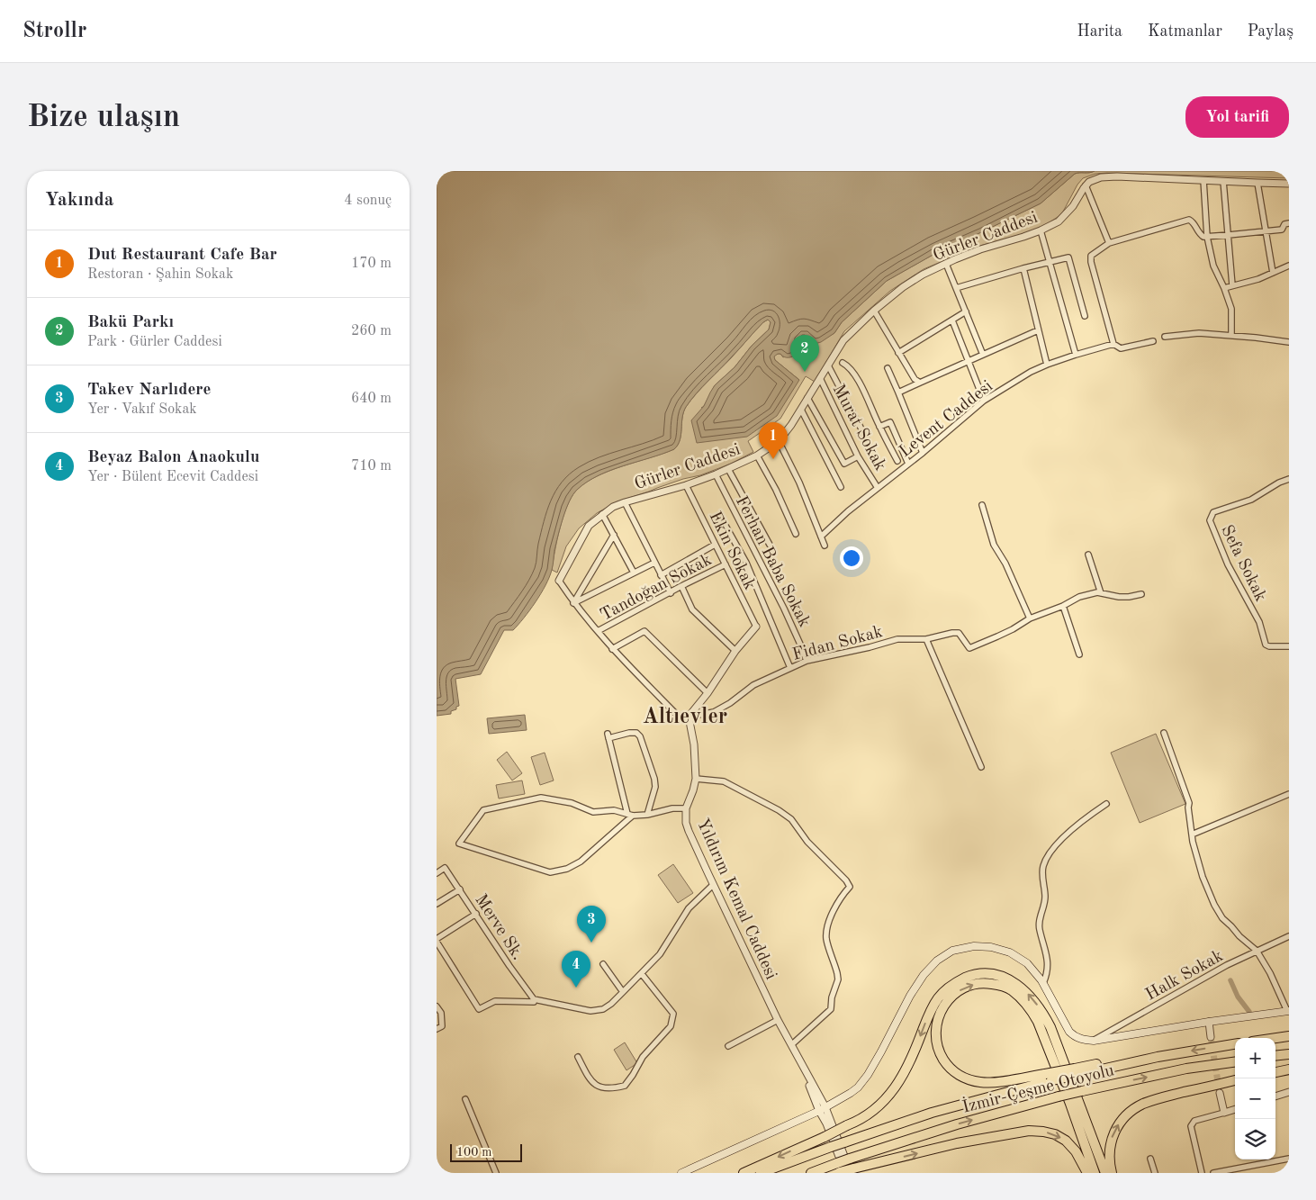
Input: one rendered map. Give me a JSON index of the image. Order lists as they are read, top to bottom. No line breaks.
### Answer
{"streets":{"highway":["İzmir-Çeşme Otoyolu"],"street":["Gürler Caddesi","Levent Caddesi","Murat Sokak","Ekin Sokak","Ferhan Baba Sokak","Sefa Sokak","Tandoğan Sokak","Fidan Sokak","Yıldırım Kemal Caddesi","Merve Sk.","Halk Sokak"]},"crossings":[["Gürler Caddesi","Murat Sokak"],["Gürler Caddesi","Ekin Sokak"],["Gürler Caddesi","Ferhan Baba Sokak"],["Levent Caddesi","Murat Sokak"],["Ekin Sokak","Tandoğan Sokak"],["Ferhan Baba Sokak","Fidan Sokak"],["Fidan Sokak","Yıldırım Kemal Caddesi"],["Yıldırım Kemal Caddesi","İzmir-Çeşme Otoyolu"]],"districts":["Altıevler"],"scale_bar":"100 m","page":{"header":"Strollr","nav":["Harita","Katmanlar","Paylaş"],"buttons":"Yol tarifi","title":"Bize ulaşın","heading":["Yakında","4 sonuç"],"list":[{"mark":"1","name":"Dut Restaurant Cafe Bar","note":"Restoran · Şahin Sokak","value":"170 m"},{"mark":"2","name":"Bakü Parkı","note":"Park · Gürler Caddesi","value":"260 m"},{"mark":"3","name":"Takev Narlıdere","note":"Yer · Vakıf Sokak","value":"640 m"},{"mark":"4","name":"Beyaz Balon Anaokulu","note":"Yer · Bülent Ecevit Caddesi","value":"710 m"}],"pins":["2","1","3","4"],"map_buttons":["+","−"],"scale":"100 m"}}
